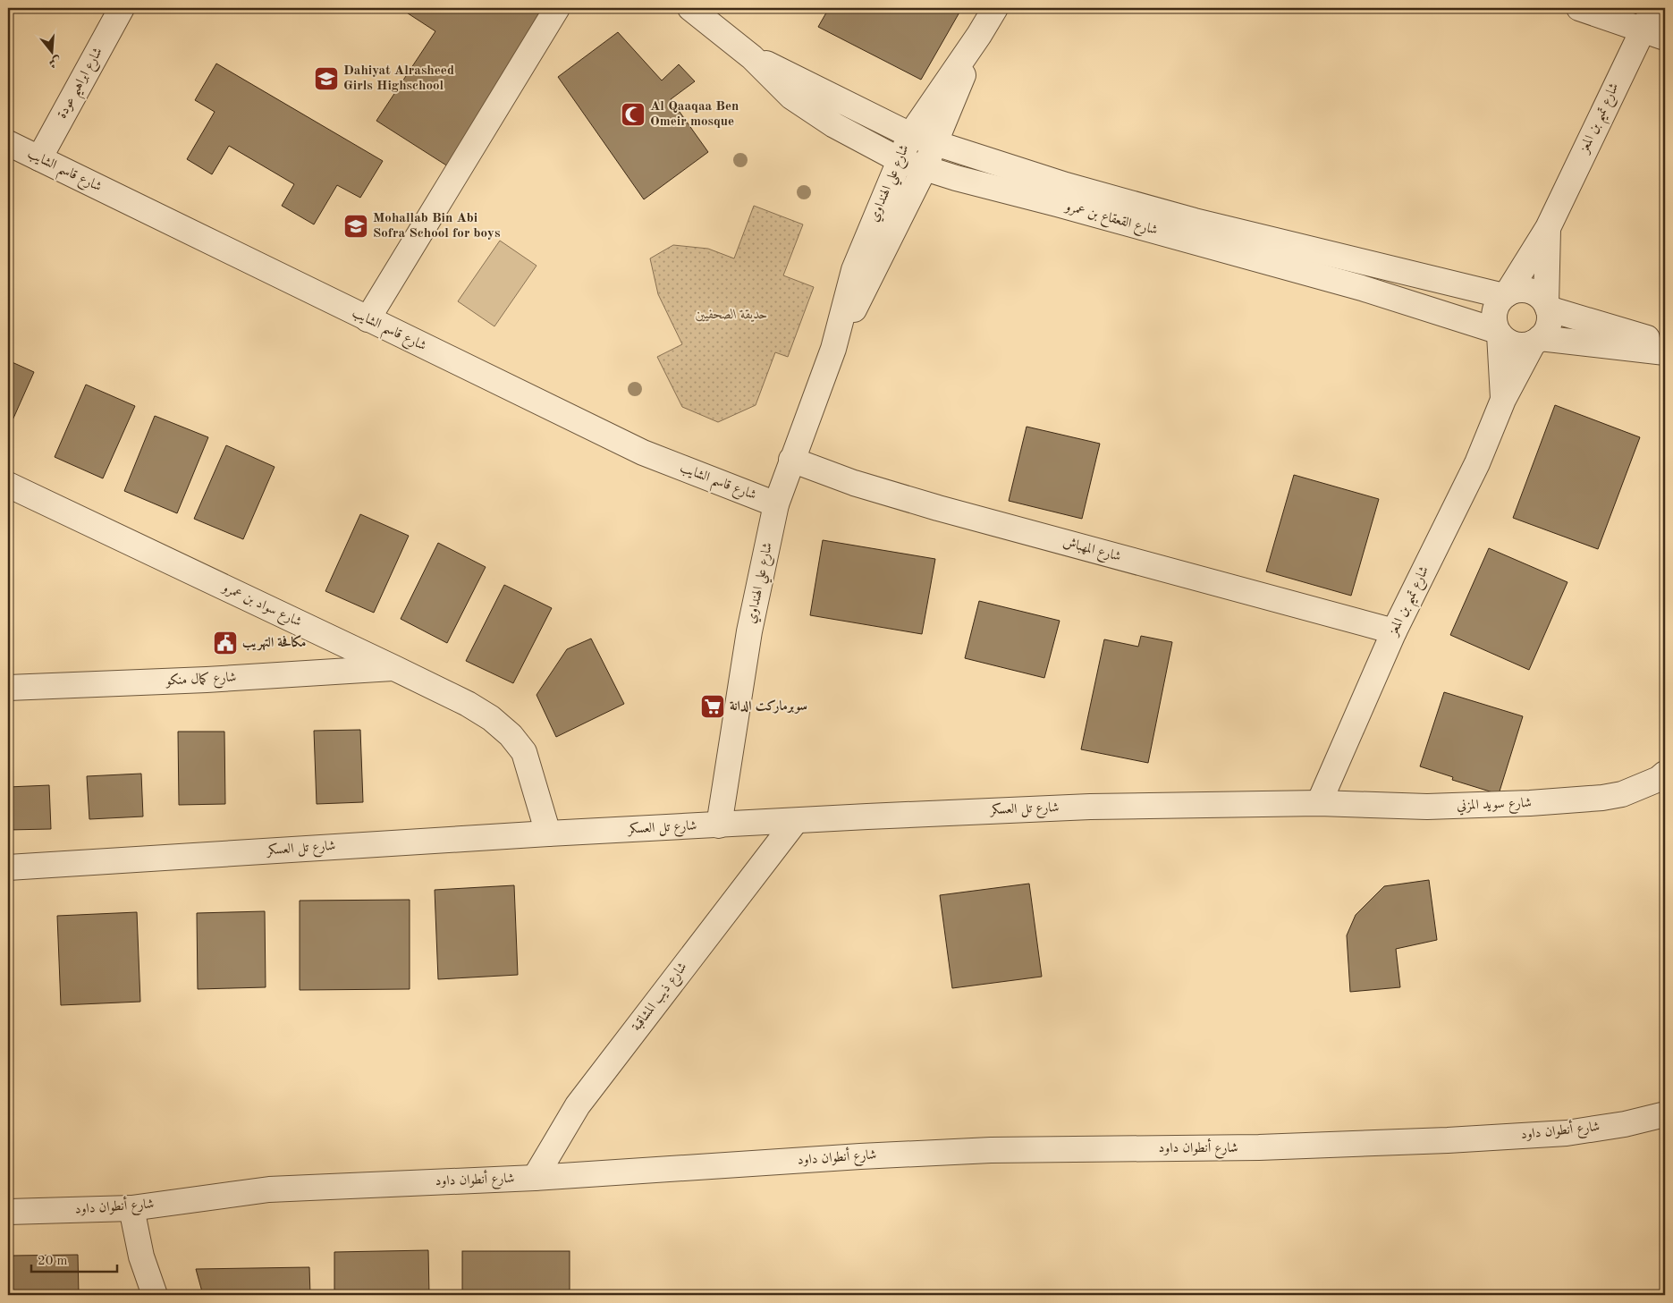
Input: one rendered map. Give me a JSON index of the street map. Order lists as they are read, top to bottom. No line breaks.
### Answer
{"streets":{"street":["شارع ابراهيم عودة","شارع تميم بن المعز","شارع قاسم الشايب","شارع علي الهنداوي","شارع القعقاع بن عمرو","شارع المهباش","شارع سواد بن عمرو","شارع كمال منكو","شارع سويد المزني","شارع تل العسكر","شارع ذيب المشاقبة","شارع أنطوان داود"]},"crossings":[["شارع ابراهيم عودة","شارع قاسم الشايب"],["شارع تميم بن المعز","شارع القعقاع بن عمرو"],["شارع تميم بن المعز","شارع المهباش"],["شارع تميم بن المعز","شارع سويد المزني"],["شارع تميم بن المعز","شارع تل العسكر"],["شارع قاسم الشايب","شارع علي الهنداوي"],["شارع علي الهنداوي","شارع القعقاع بن عمرو"],["شارع علي الهنداوي","شارع المهباش"],["شارع علي الهنداوي","شارع تل العسكر"],["شارع سواد بن عمرو","شارع كمال منكو"],["شارع سواد بن عمرو","شارع تل العسكر"],["شارع سويد المزني","شارع تل العسكر"],["شارع تل العسكر","شارع ذيب المشاقبة"],["شارع ذيب المشاقبة","شارع أنطوان داود"]],"parks":["حديقة الصحفيين"],"places":{"school or university":["Dahiyat Alrasheed Girls Highschool","Mohallab Bin Abi Sofra School for boys"],"mosque":["Al Qaaqaa Ben Omeir mosque"],"public building":["مكافحة التهريب"],"supermarket":["سوبرماركت الدانة"]},"scale_bar":"20 m","north":"bottom"}
